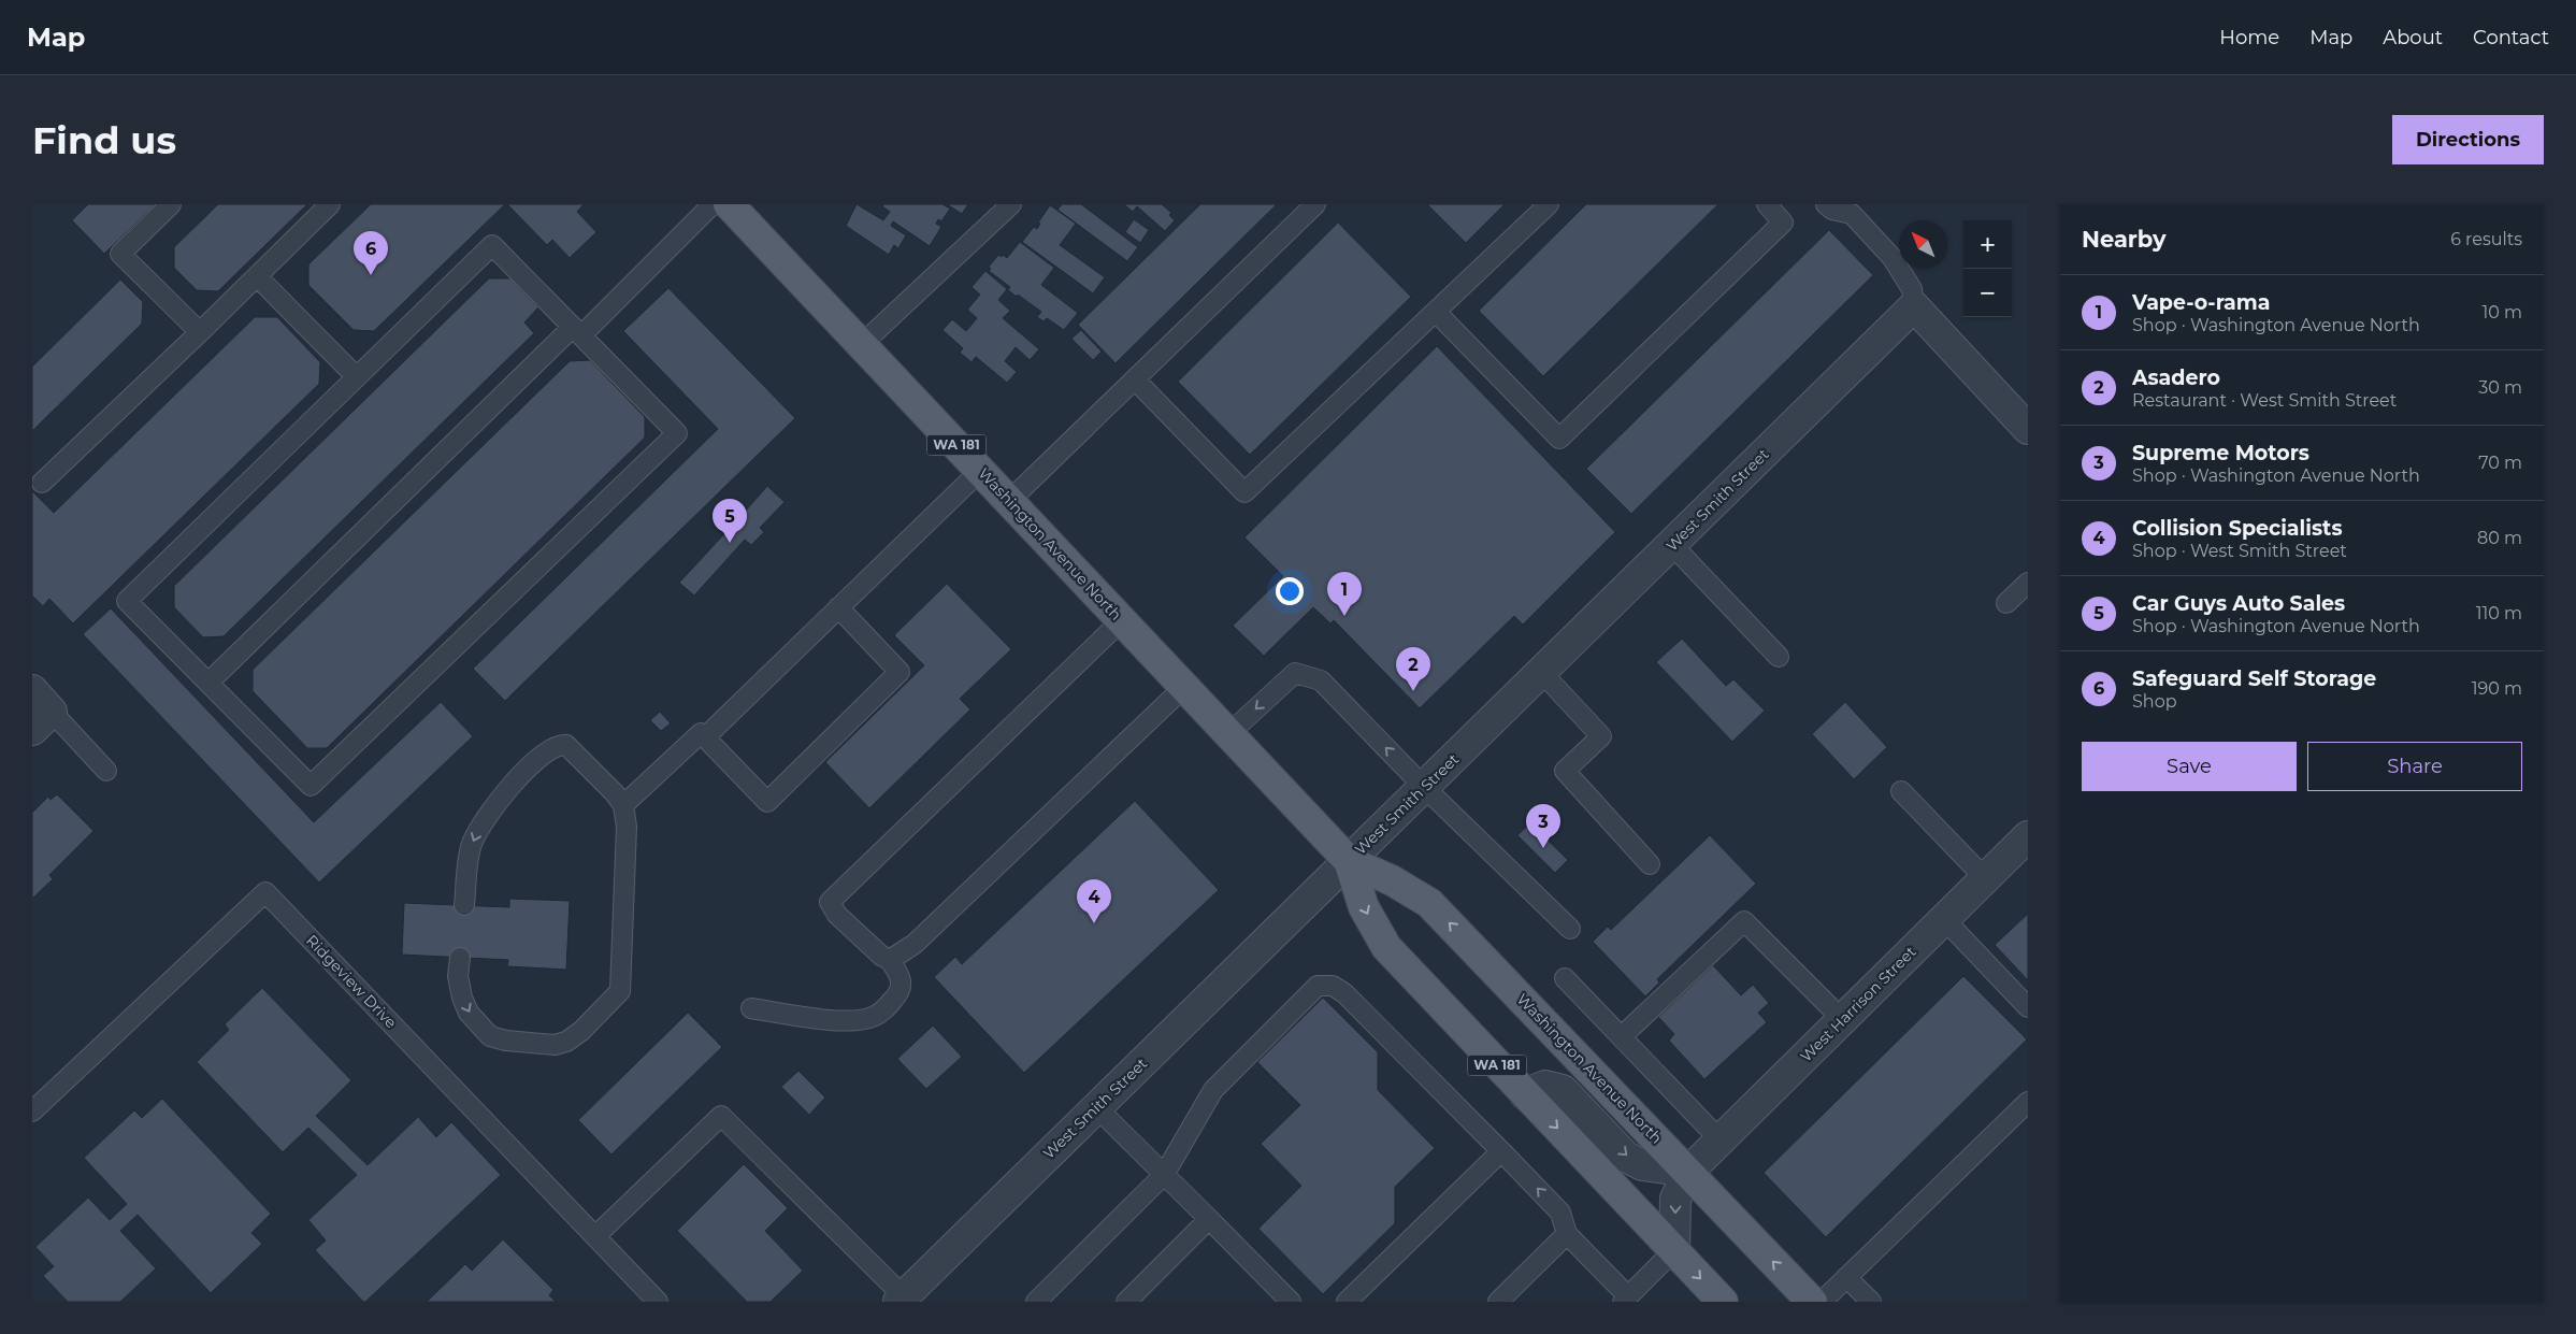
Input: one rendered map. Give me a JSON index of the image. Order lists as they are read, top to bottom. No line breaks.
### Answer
{"streets":{"main road":["WA 181","Washington Avenue North"],"street":["West Smith Street","West Harrison Street"],"lane":["Ridgeview Drive"]},"crossings":[["West Smith Street","Washington Avenue North"],["Washington Avenue North","West Harrison Street"]],"north":"top left","page":{"header":"Map","nav":["Home","Map","About","Contact"],"buttons":["Directions",["Save","Share"]],"title":"Find us","heading":["Nearby","6 results"],"map_buttons":["+","−"],"pins":["6","5","1","2","3","4"],"list":[{"mark":"1","name":"Vape-o-rama","note":"Shop · Washington Avenue North","value":"10 m"},{"mark":"2","name":"Asadero","note":"Restaurant · West Smith Street","value":"30 m"},{"mark":"3","name":"Supreme Motors","note":"Shop · Washington Avenue North","value":"70 m"},{"mark":"4","name":"Collision Specialists","note":"Shop · West Smith Street","value":"80 m"},{"mark":"5","name":"Car Guys Auto Sales","note":"Shop · Washington Avenue North","value":"110 m"},{"mark":"6","name":"Safeguard Self Storage","note":"Shop","value":"190 m"}]}}
